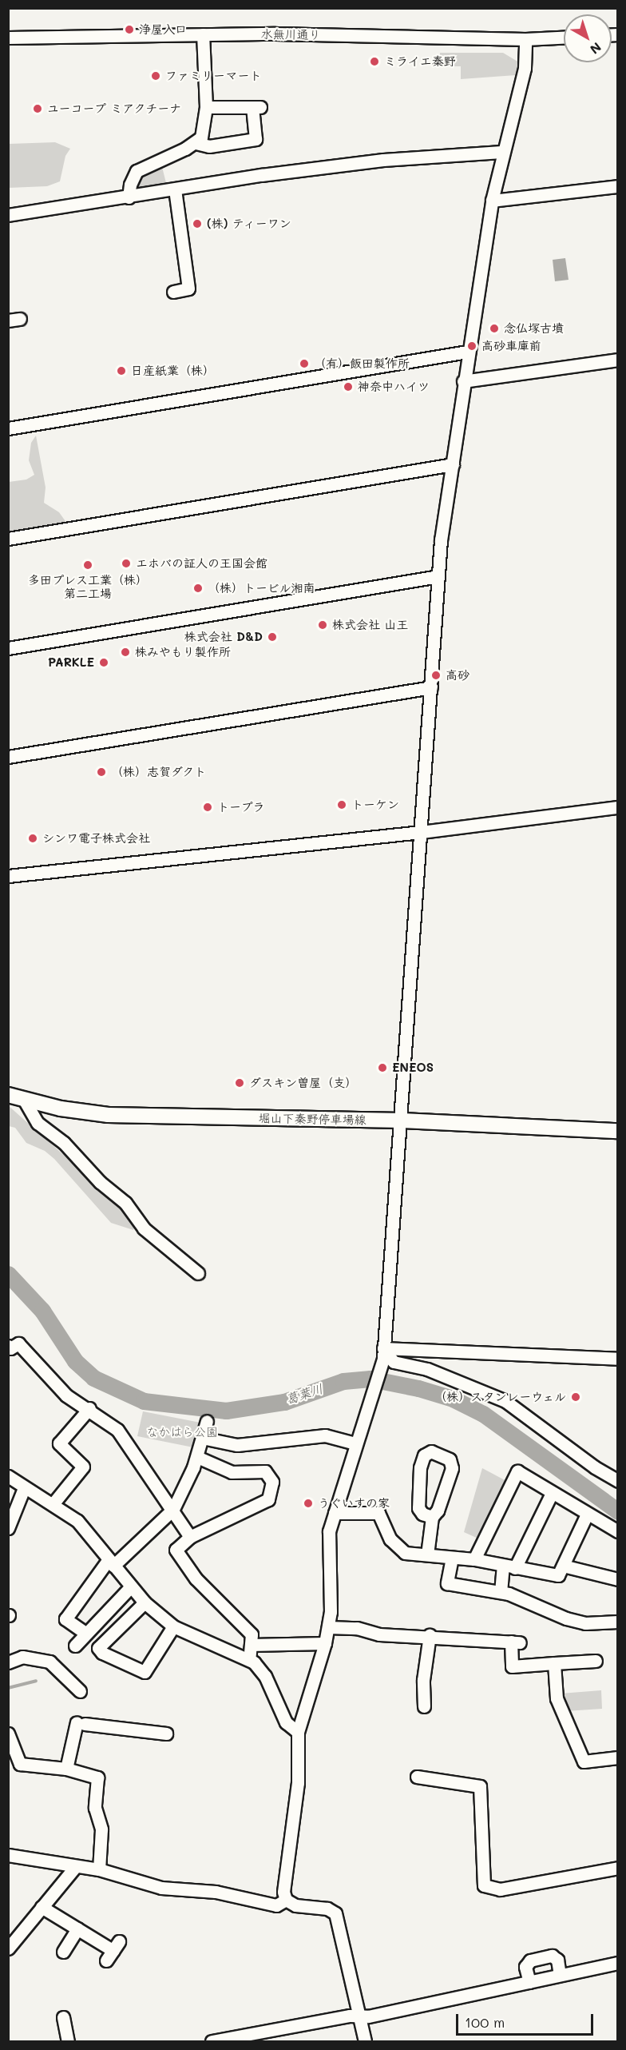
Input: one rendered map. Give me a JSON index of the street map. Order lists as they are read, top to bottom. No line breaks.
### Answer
{"streets":{"main road":["堀山下秦野停車場線"],"street":["水無川通り"]},"water":["葛葉川"],"parks":["なかはら公園"],"places":["浄屋入口","ミライエ秦野","ファミリーマート","ユーコープ ミアクチーナ","(株) ティーワン","念仏塚古墳","高砂車庫前","（有）飯田製作所","日産紙業（株）","神奈中ハイツ","エホバの証人の王国会館","多田プレス工業（株） 第二工場","（株）トービル湘南","株式会社 山王","株式会社 D&D","株みやもり製作所","PARKLE","高砂","（株）志賀ダクト","トーケン","トープラ","シンワ電子株式会社","ENEOS","ダスキン曽屋（支）","（株）スタンレーウェル","うぐいすの家"],"scale_bar":"100 m","north":"bottom right"}
